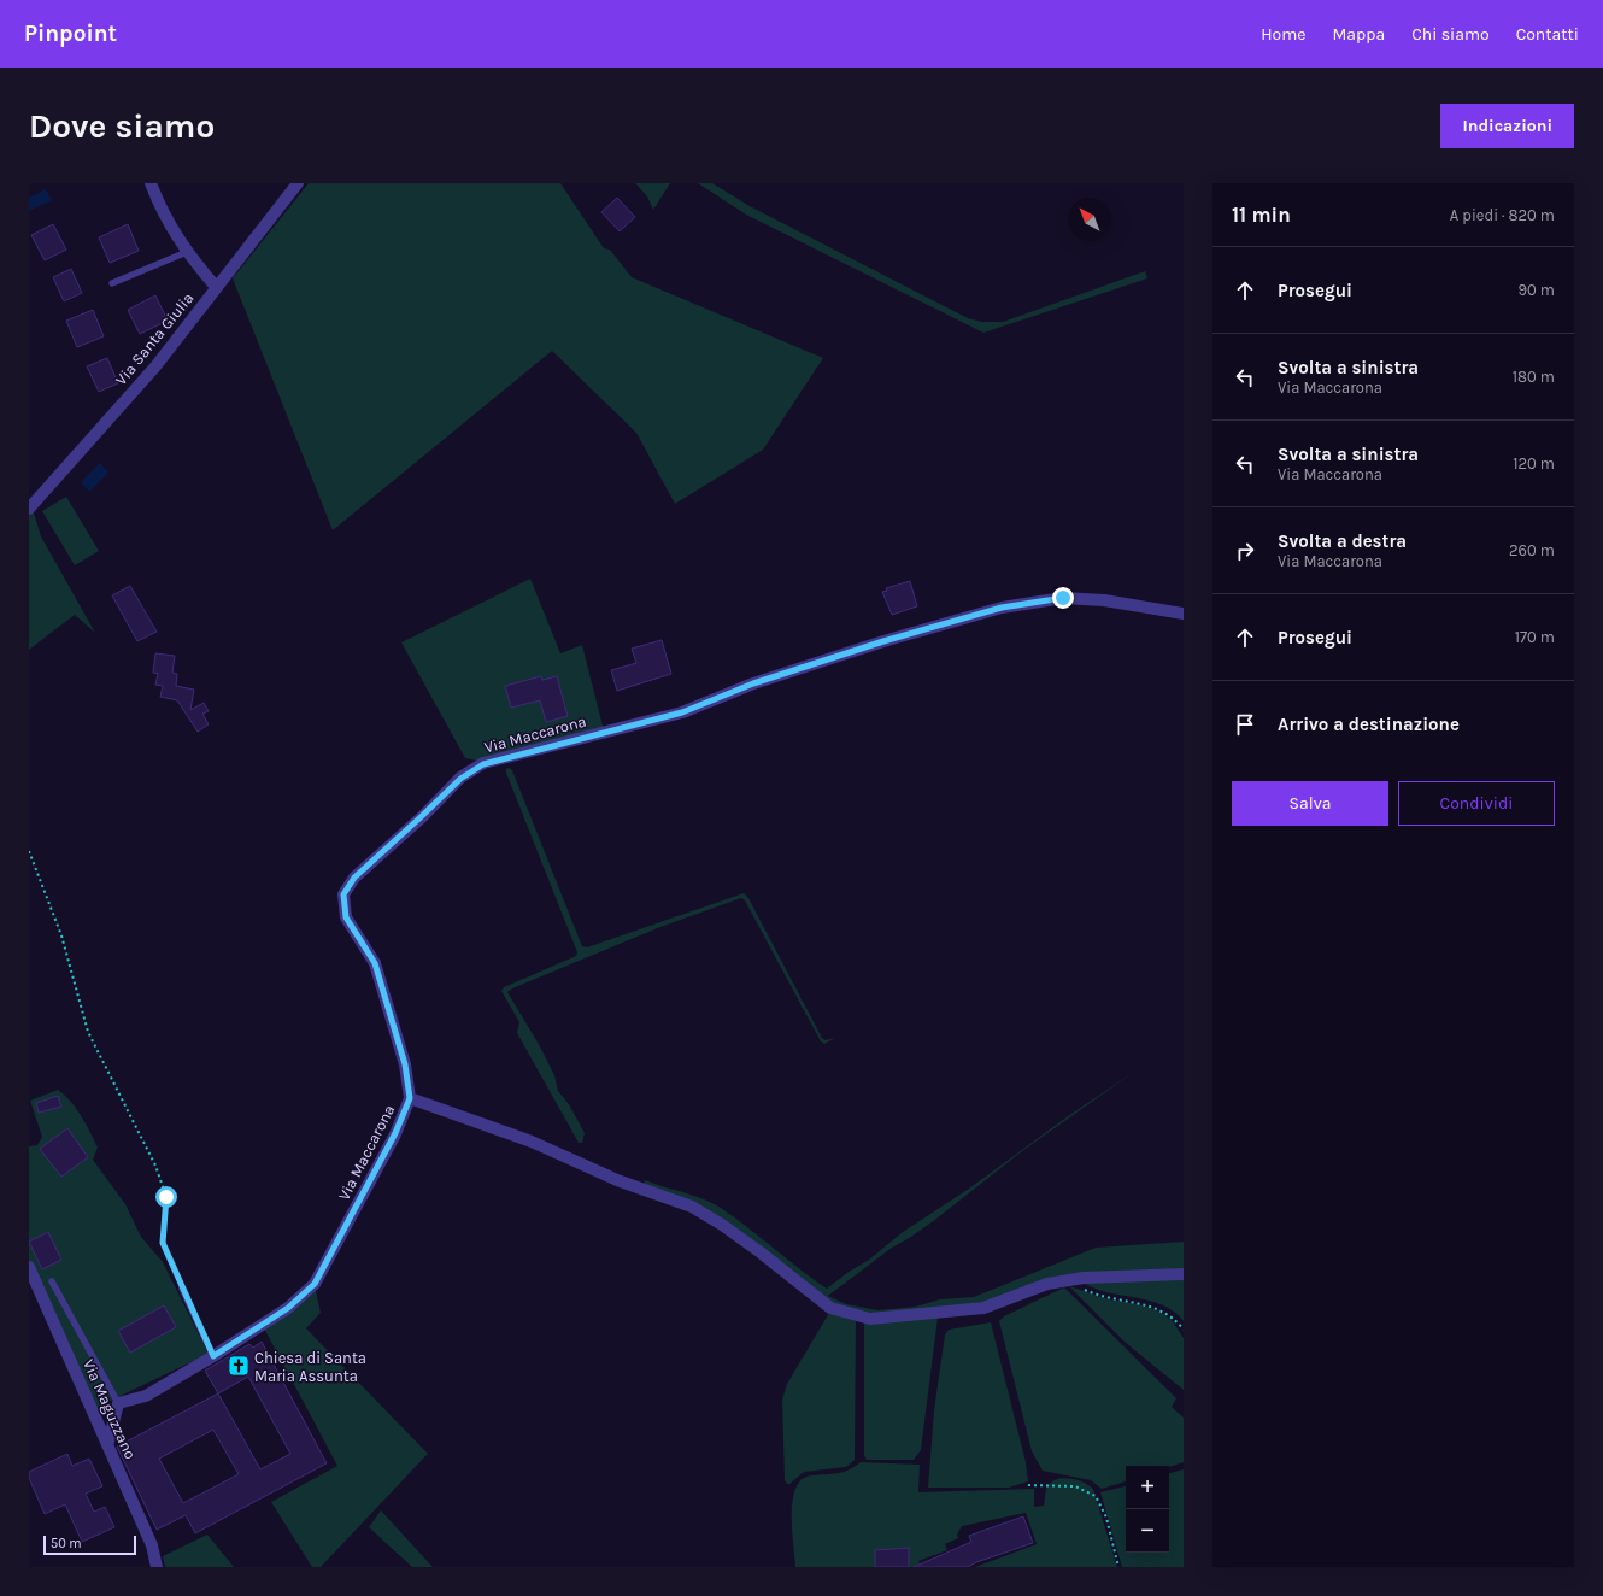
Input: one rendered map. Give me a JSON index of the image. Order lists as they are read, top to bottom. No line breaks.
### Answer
{"streets":{"street":["Via Santa Giulia","Via Maccarona","Via Maguzzano"]},"places":{"church":["Chiesa di Santa Maria Assunta"]},"scale_bar":"50 m","north":"top left","page":{"header":"Pinpoint","nav":["Home","Mappa","Chi siamo","Contatti"],"buttons":["Indicazioni",["Salva","Condividi"]],"title":"Dove siamo","heading":["11 min","A piedi · 820 m"],"list":[["Prosegui","90 m"],["Svolta a sinistra","Via Maccarona","180 m"],["Svolta a sinistra","Via Maccarona","120 m"],["Svolta a destra","Via Maccarona","260 m"],["Prosegui","170 m"],"Arrivo a destinazione"],"map_buttons":["+","−"],"scale":"50 m"}}
